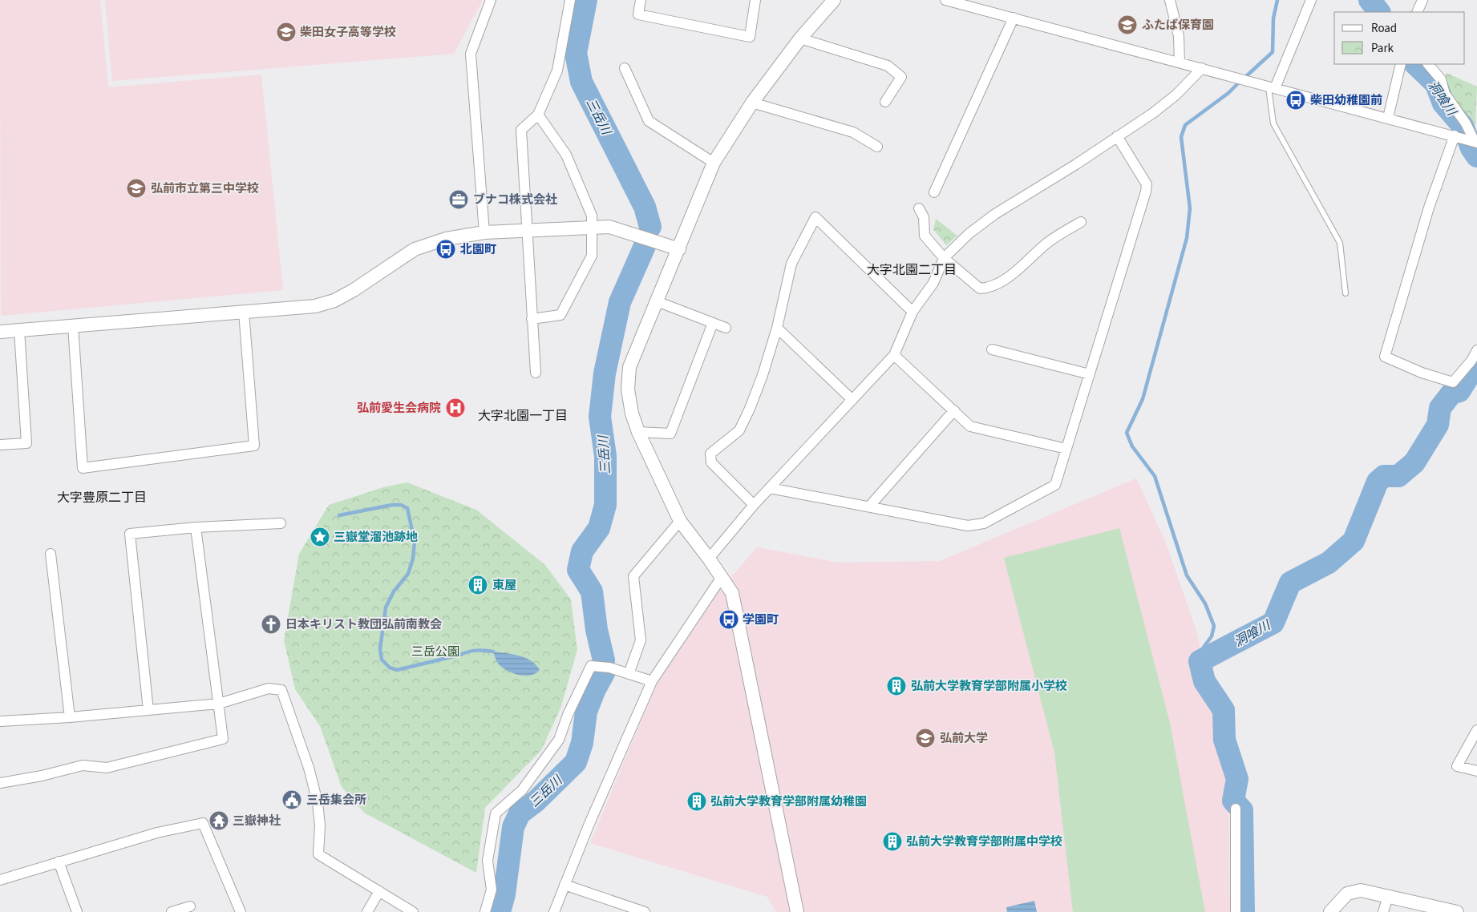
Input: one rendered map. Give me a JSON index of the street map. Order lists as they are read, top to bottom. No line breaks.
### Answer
{"districts":["大字北園二丁目","大字北園一丁目","大字豊原二丁目"],"water":["洞喰川","三岳川"],"parks":["三岳公園"],"places":{"school or university":["ふたば保育園","柴田女子高等学校","弘前市立第三中学校","弘前大学"],"bus stop":["柴田幼稚園前","北園町","学園町"],"office":["ブナコ株式会社"],"hospital":["弘前愛生会病院"],"place":["三嶽堂溜池跡地"],"building":["東屋","弘前大学教育学部附属小学校","弘前大学教育学部附属幼稚園","弘前大学教育学部附属中学校"],"church":["日本キリスト教団弘前南教会"],"public building":["三岳集会所"],"temple":["三嶽神社"]},"legend":["Road","Park"]}
